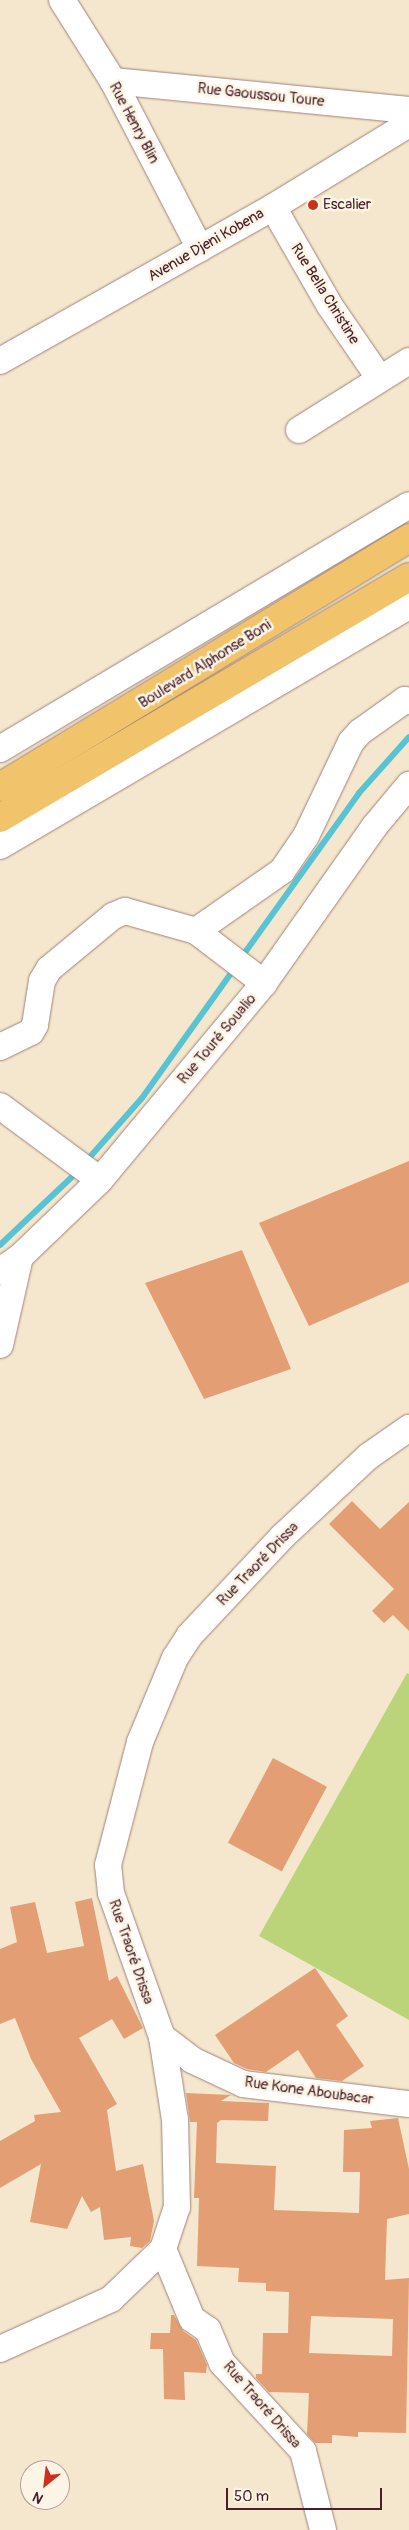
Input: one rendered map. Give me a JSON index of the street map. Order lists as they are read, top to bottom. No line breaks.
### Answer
{"streets":{"main road":["Boulevard Alphonse Boni"],"street":["Rue Gaoussou Toure","Rue Henry Blin","Avenue Djeni Kobena","Rue Bella Christine","Rue Touré Soualio","Rue Traoré Drissa","Rue Kone Aboubacar"]},"crossings":[["Rue Gaoussou Toure","Rue Henry Blin"],["Rue Henry Blin","Avenue Djeni Kobena"],["Avenue Djeni Kobena","Rue Bella Christine"],["Rue Traoré Drissa","Rue Kone Aboubacar"]],"places":["Escalier"],"scale_bar":"50 m","north":"bottom left"}
